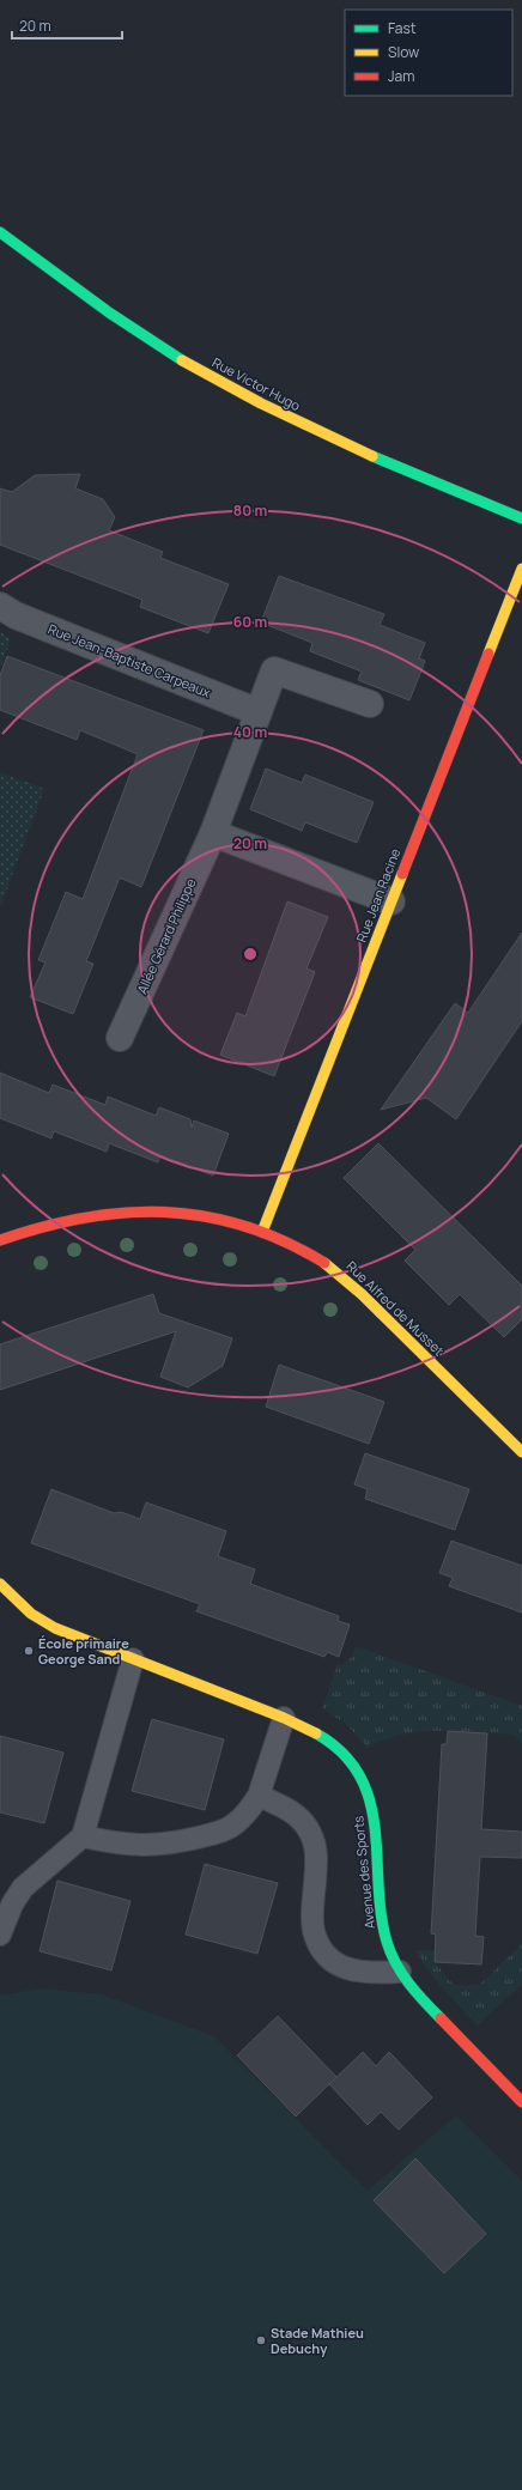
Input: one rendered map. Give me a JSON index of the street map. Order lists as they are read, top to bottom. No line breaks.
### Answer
{"streets":{"street":["Rue Victor Hugo","Rue Jean-Baptiste Carpeaux","Rue Jean Racine","Allée Gérard Philippe","Rue Alfred de Musset","Avenue des Sports"]},"crossings":[["Rue Jean-Baptiste Carpeaux","Allée Gérard Philippe"],["Rue Jean Racine","Rue Alfred de Musset"]],"places":["École primaire George Sand","Stade Mathieu Debuchy"],"legend":["Fast","Slow","Jam"],"scale_bar":"20 m","rings":["80 m","60 m","40 m","20 m"]}
